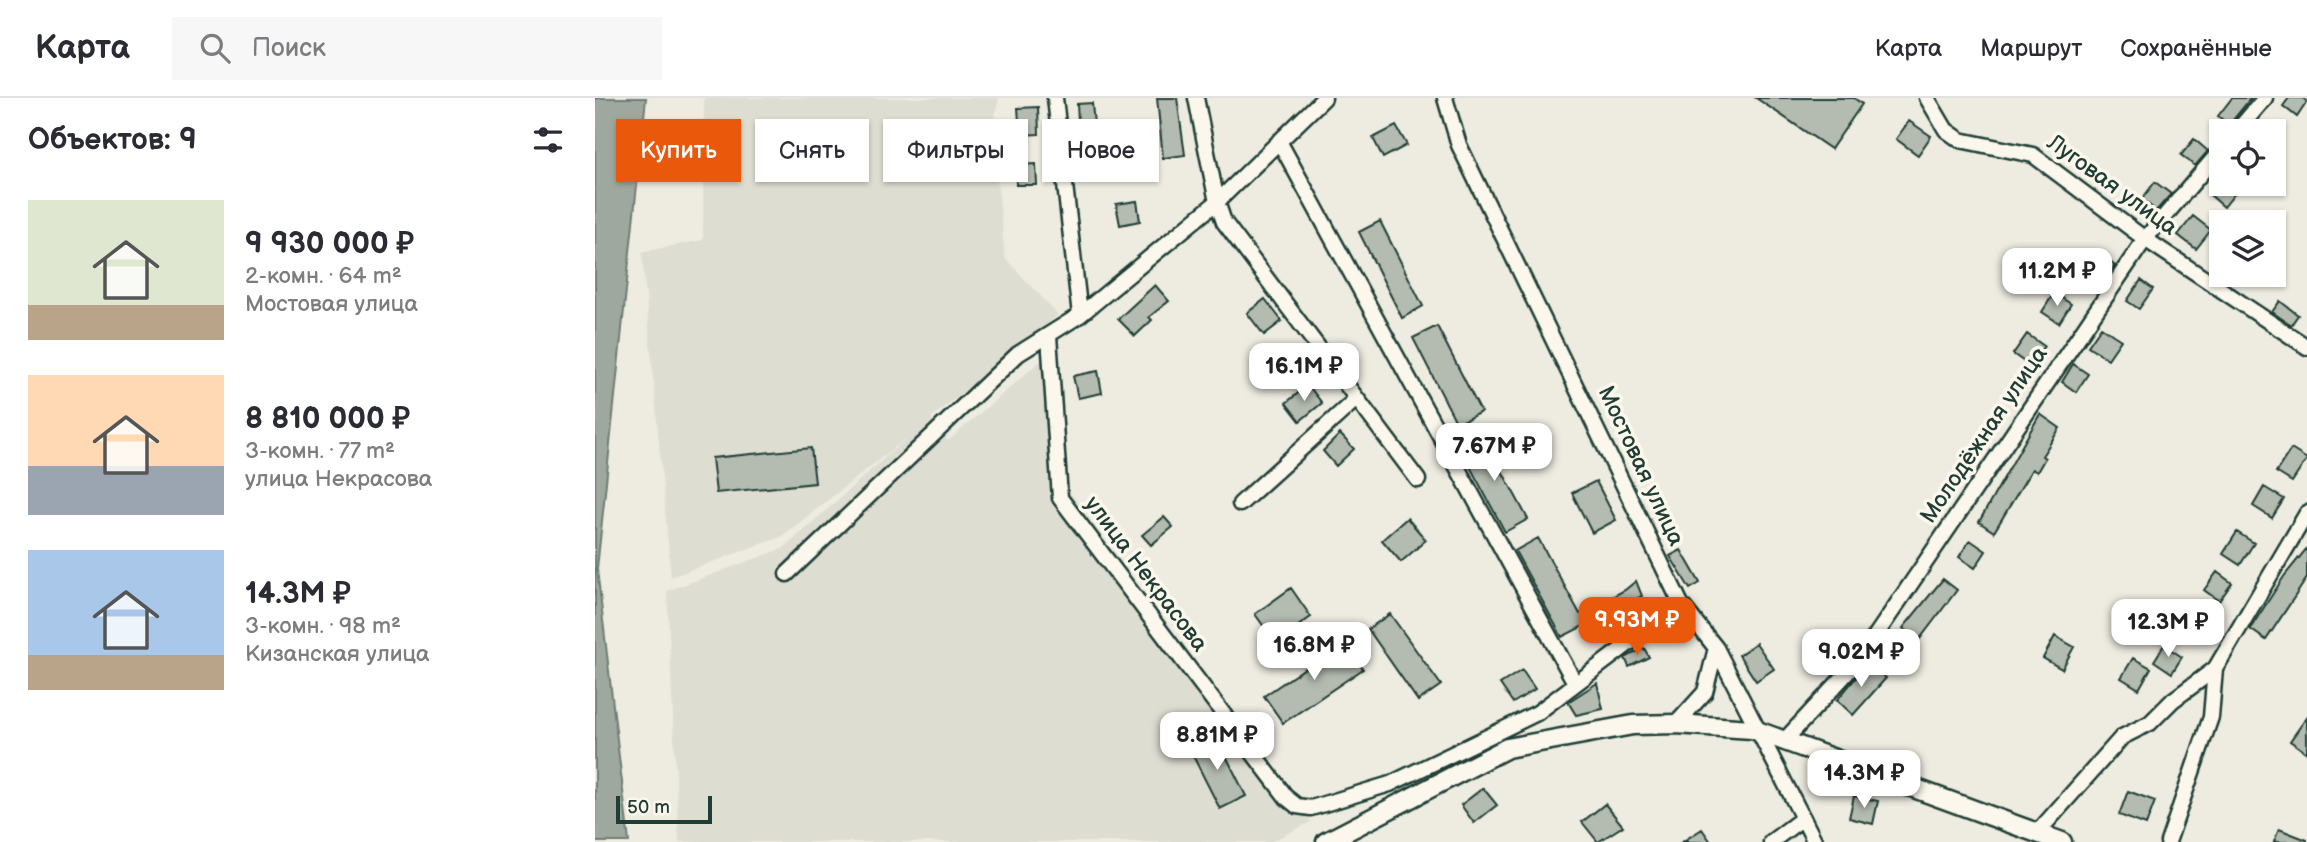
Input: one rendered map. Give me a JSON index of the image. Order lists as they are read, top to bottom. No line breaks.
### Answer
{"streets":{"street":["Луговая улица","Молодёжная улица","Мостовая улица","улица Некрасова"]},"crossings":[["Луговая улица","Молодёжная улица"]],"scale_bar":"50 m","page":{"header":"Карта","search":"Поиск","nav":["Карта","Маршрут","Сохранённые"],"heading":"Объектов: 9","chip":["Купить","Снять","Фильтры","Новое"],"list":[{"name":"9 930 000 ₽","note":"2-комн. · 64 m² · Мостовая улица"},{"name":"8 810 000 ₽","note":"3-комн. · 77 m² · улица Некрасова"},{"name":"14.3M ₽","note":"3-комн. · 98 m² · Кизанская улица"}],"price":["11.2M ₽","16.1M ₽","7.67M ₽","9.93M ₽","12.3M ₽","16.8M ₽","9.02M ₽","8.81M ₽","14.3M ₽"],"scale":"50 m"}}
